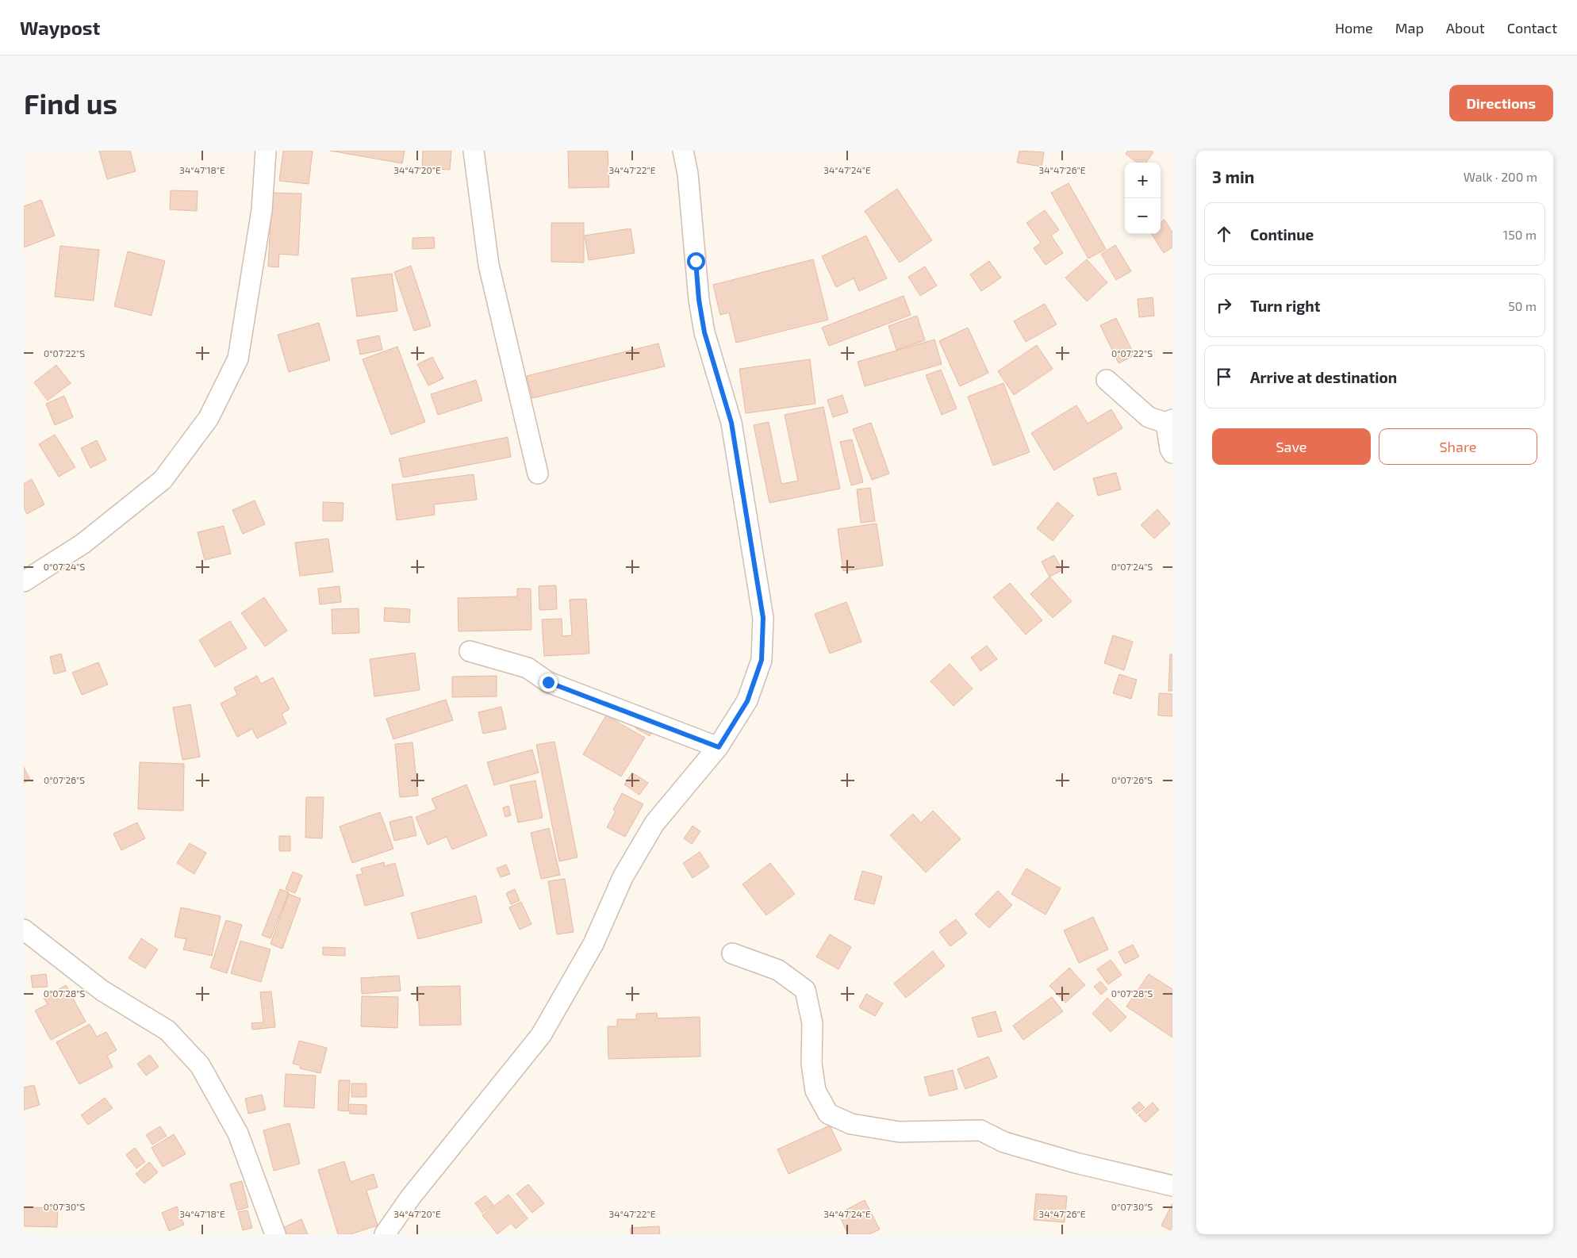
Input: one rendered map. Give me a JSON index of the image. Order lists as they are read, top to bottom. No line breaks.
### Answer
{"page":{"header":"Waypost","nav":["Home","Map","About","Contact"],"buttons":["Directions",["Save","Share"]],"title":"Find us","heading":["3 min","Walk · 200 m"],"map_buttons":["+","−"],"list":[["Continue","150 m"],["Turn right","50 m"],"Arrive at destination"]},"coordinates":["34°47'18\"E","34°47'20\"E","34°47'22\"E","34°47'24\"E","34°47'26\"E","0°07'22\"S","0°07'24\"S","0°07'26\"S","0°07'28\"S","0°07'30\"S"]}
